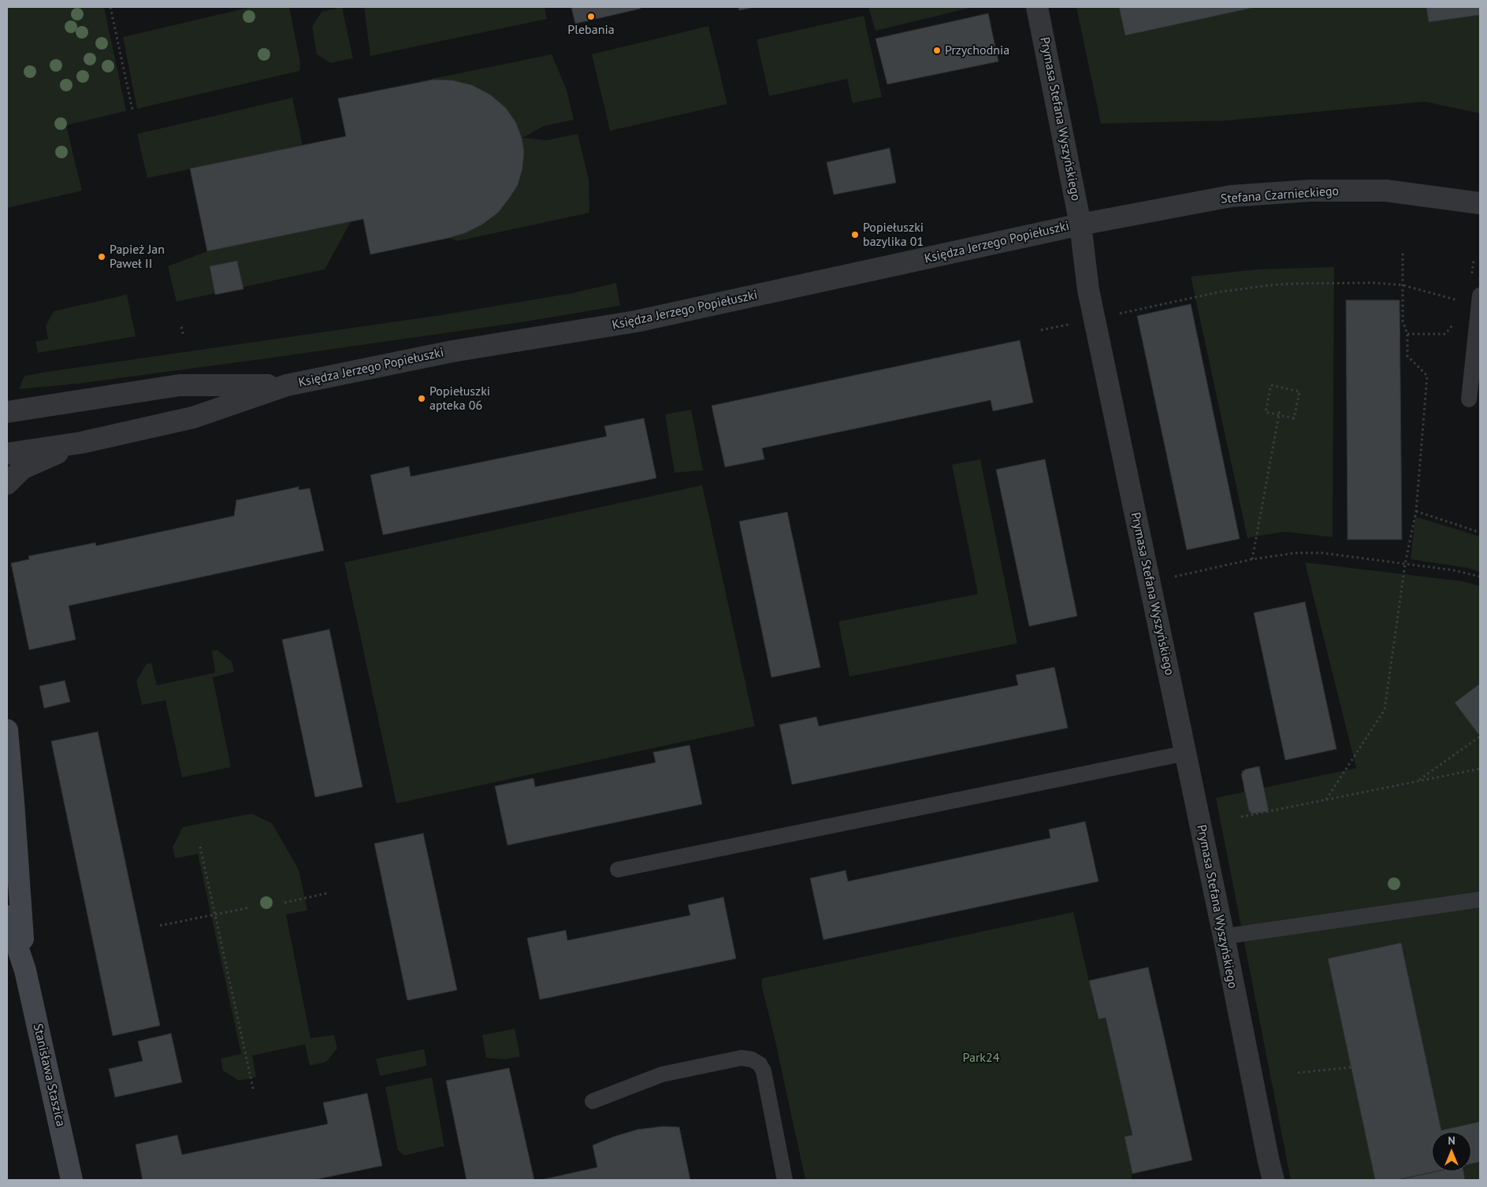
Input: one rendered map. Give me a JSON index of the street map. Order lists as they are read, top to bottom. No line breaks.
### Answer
{"streets":{"main road":["Stanisława Staszica"],"street":["Prymasa Stefana Wyszyńskiego","Stefana Czarnieckiego","Księdza Jerzego Popiełuszki"]},"crossings":[["Prymasa Stefana Wyszyńskiego","Stefana Czarnieckiego"],["Prymasa Stefana Wyszyńskiego","Księdza Jerzego Popiełuszki"],["Stefana Czarnieckiego","Księdza Jerzego Popiełuszki"]],"parks":["Park24"],"places":["Plebania","Przychodnia","Popiełuszki bazylika 01","Papież Jan Paweł II","Popiełuszki apteka 06"],"north":"top"}
